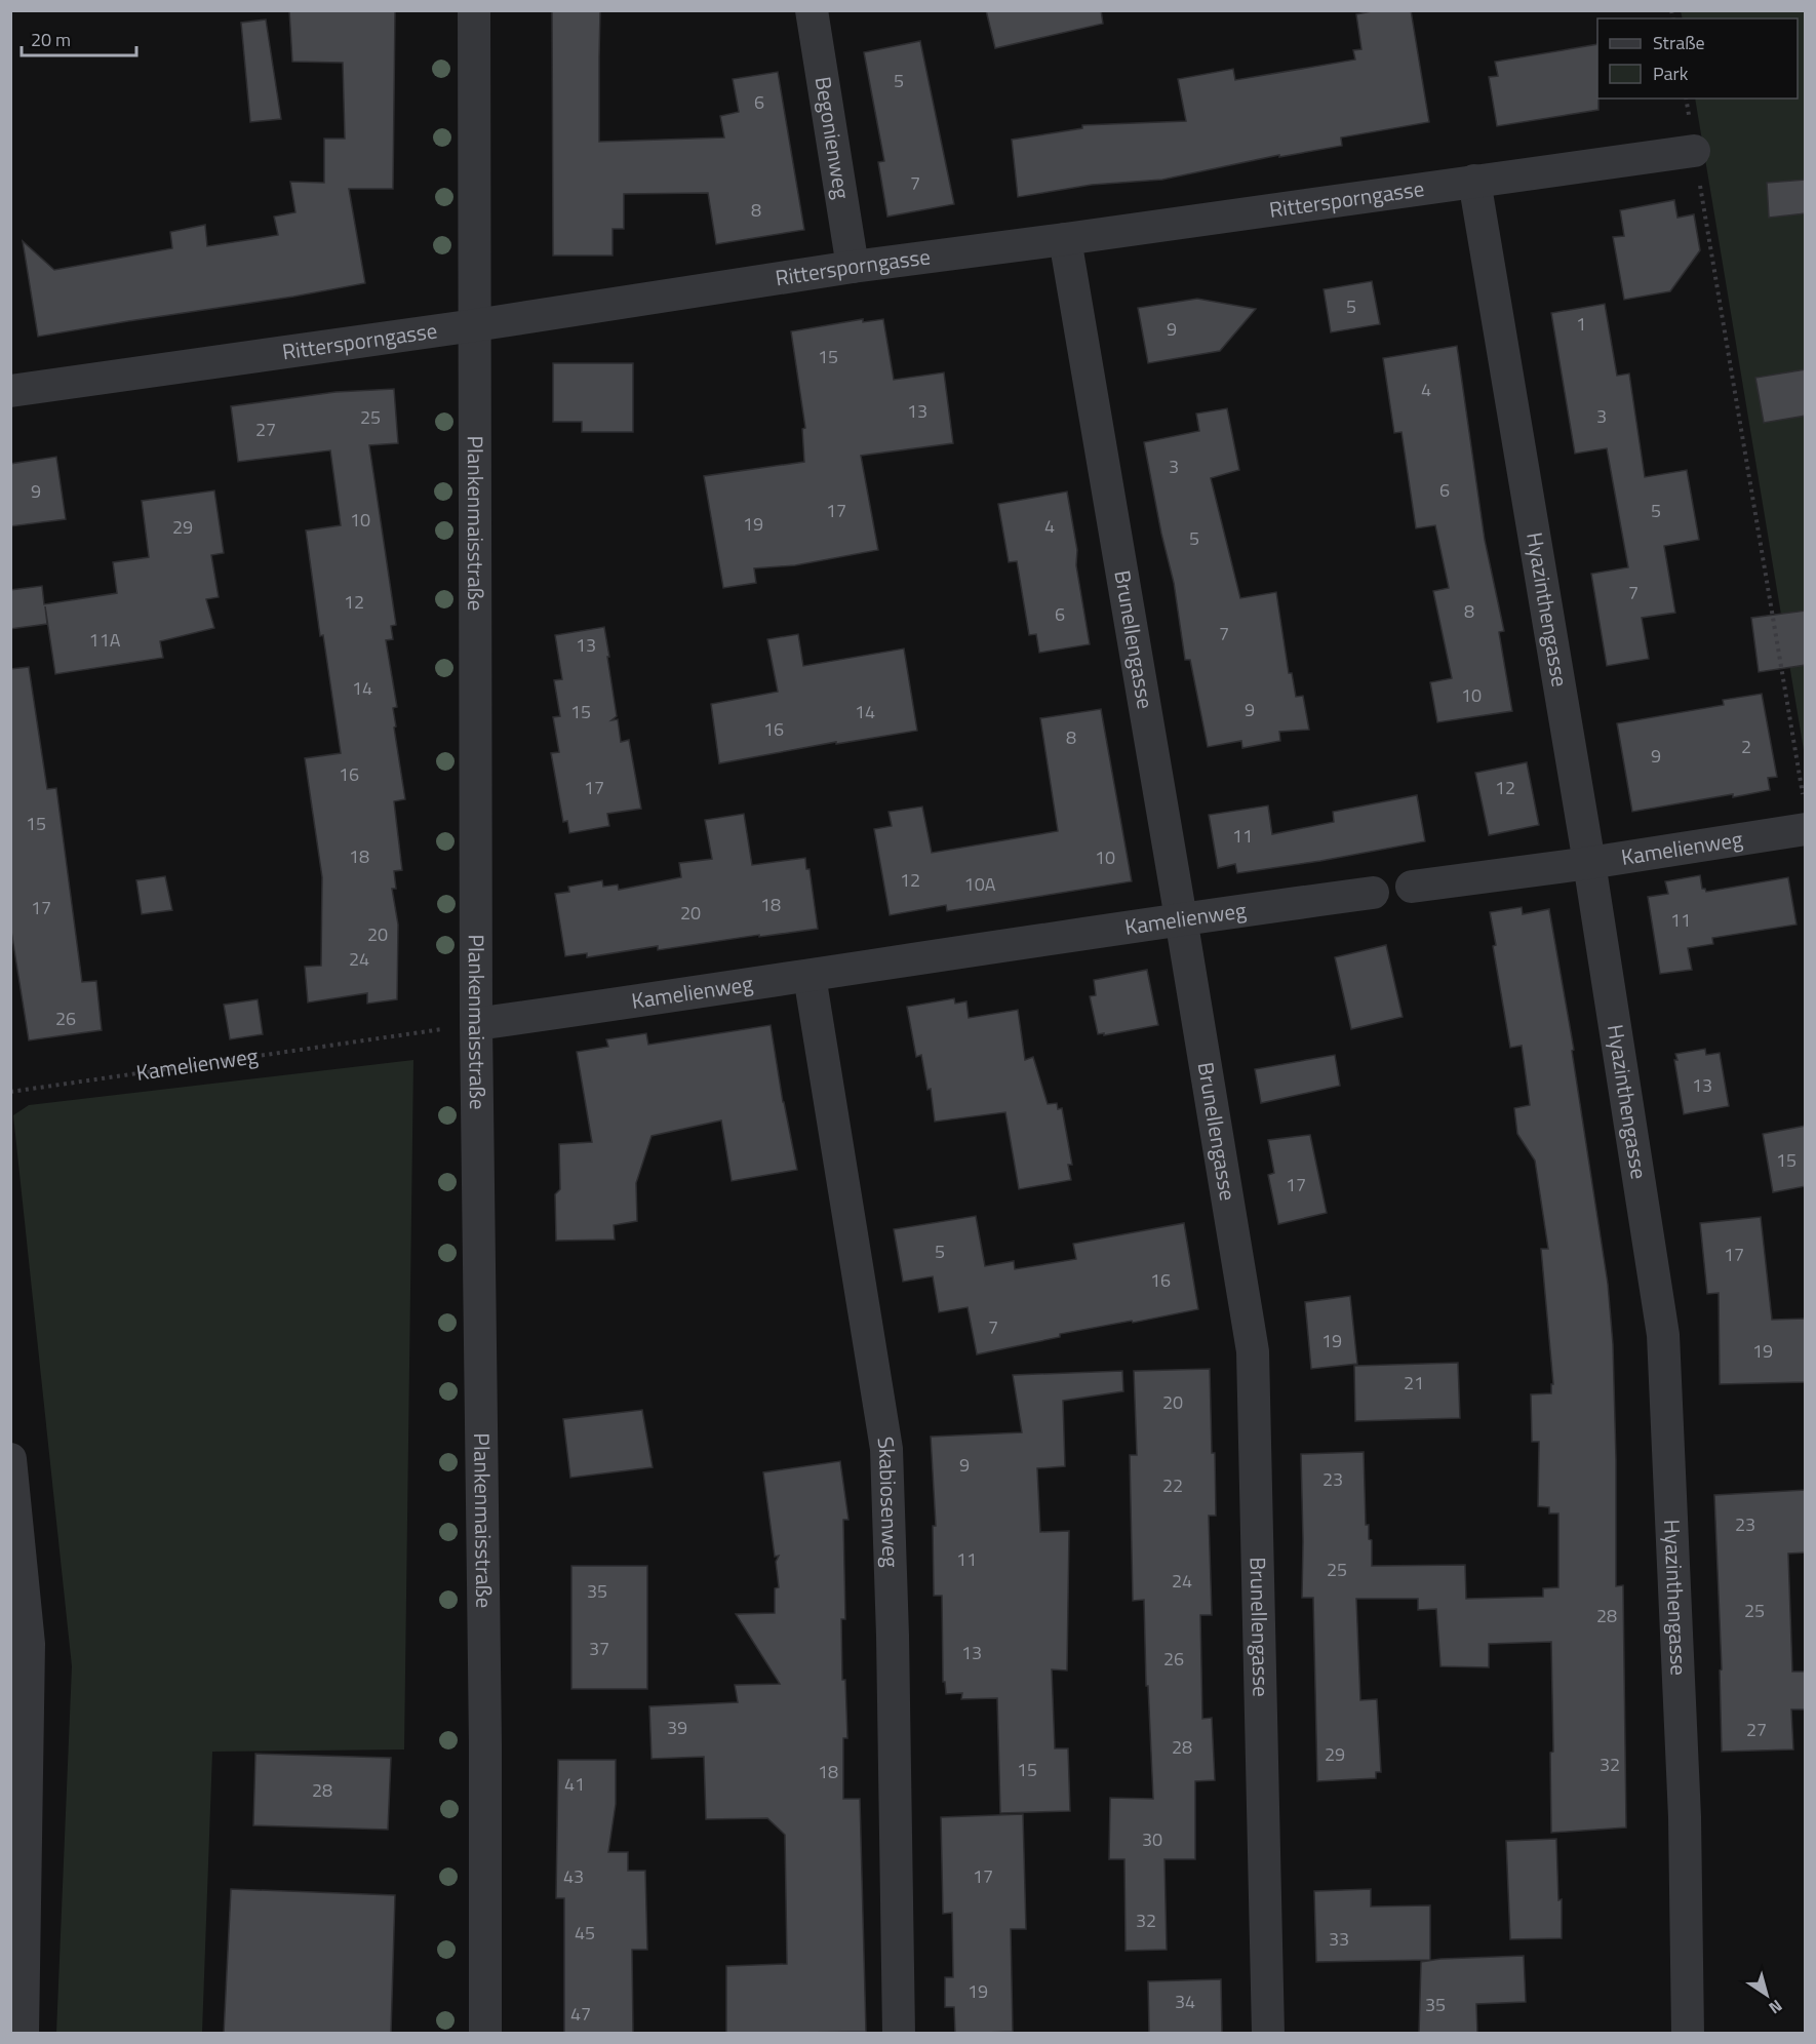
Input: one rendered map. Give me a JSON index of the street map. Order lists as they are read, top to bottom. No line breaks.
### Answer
{"streets":{"street":["Begonienweg","Rittersporngasse","Plankenmaisstraße","Hyazinthengasse","Brunellengasse","Kamelienweg","Skabiosenweg"]},"crossings":[["Begonienweg","Rittersporngasse"],["Rittersporngasse","Plankenmaisstraße"],["Rittersporngasse","Hyazinthengasse"],["Rittersporngasse","Brunellengasse"],["Plankenmaisstraße","Kamelienweg"],["Hyazinthengasse","Kamelienweg"],["Brunellengasse","Kamelienweg"],["Kamelienweg","Skabiosenweg"]],"house_numbers":["5","6","7","8","5","1","9","15","4","13","3","25","27","3","6","9","17","5","10","19","4","29","5","7","12","8","6","7","11A","13","14","10","9","15","14","16","8","2","9","16","17","12","15","11","18","10","12","10A","18","17","20","11","20","24","26","13","15","17","5","17","16","7","19","19","21","20","9","23","22","23","11","25","24","35","25","28","37","13","26","39","27","28","29","32","15","18","41","28","30","43","17","32","45","33","19","34","35","47"],"legend":["Straße","Park"],"scale_bar":"20 m","north":"bottom right"}
